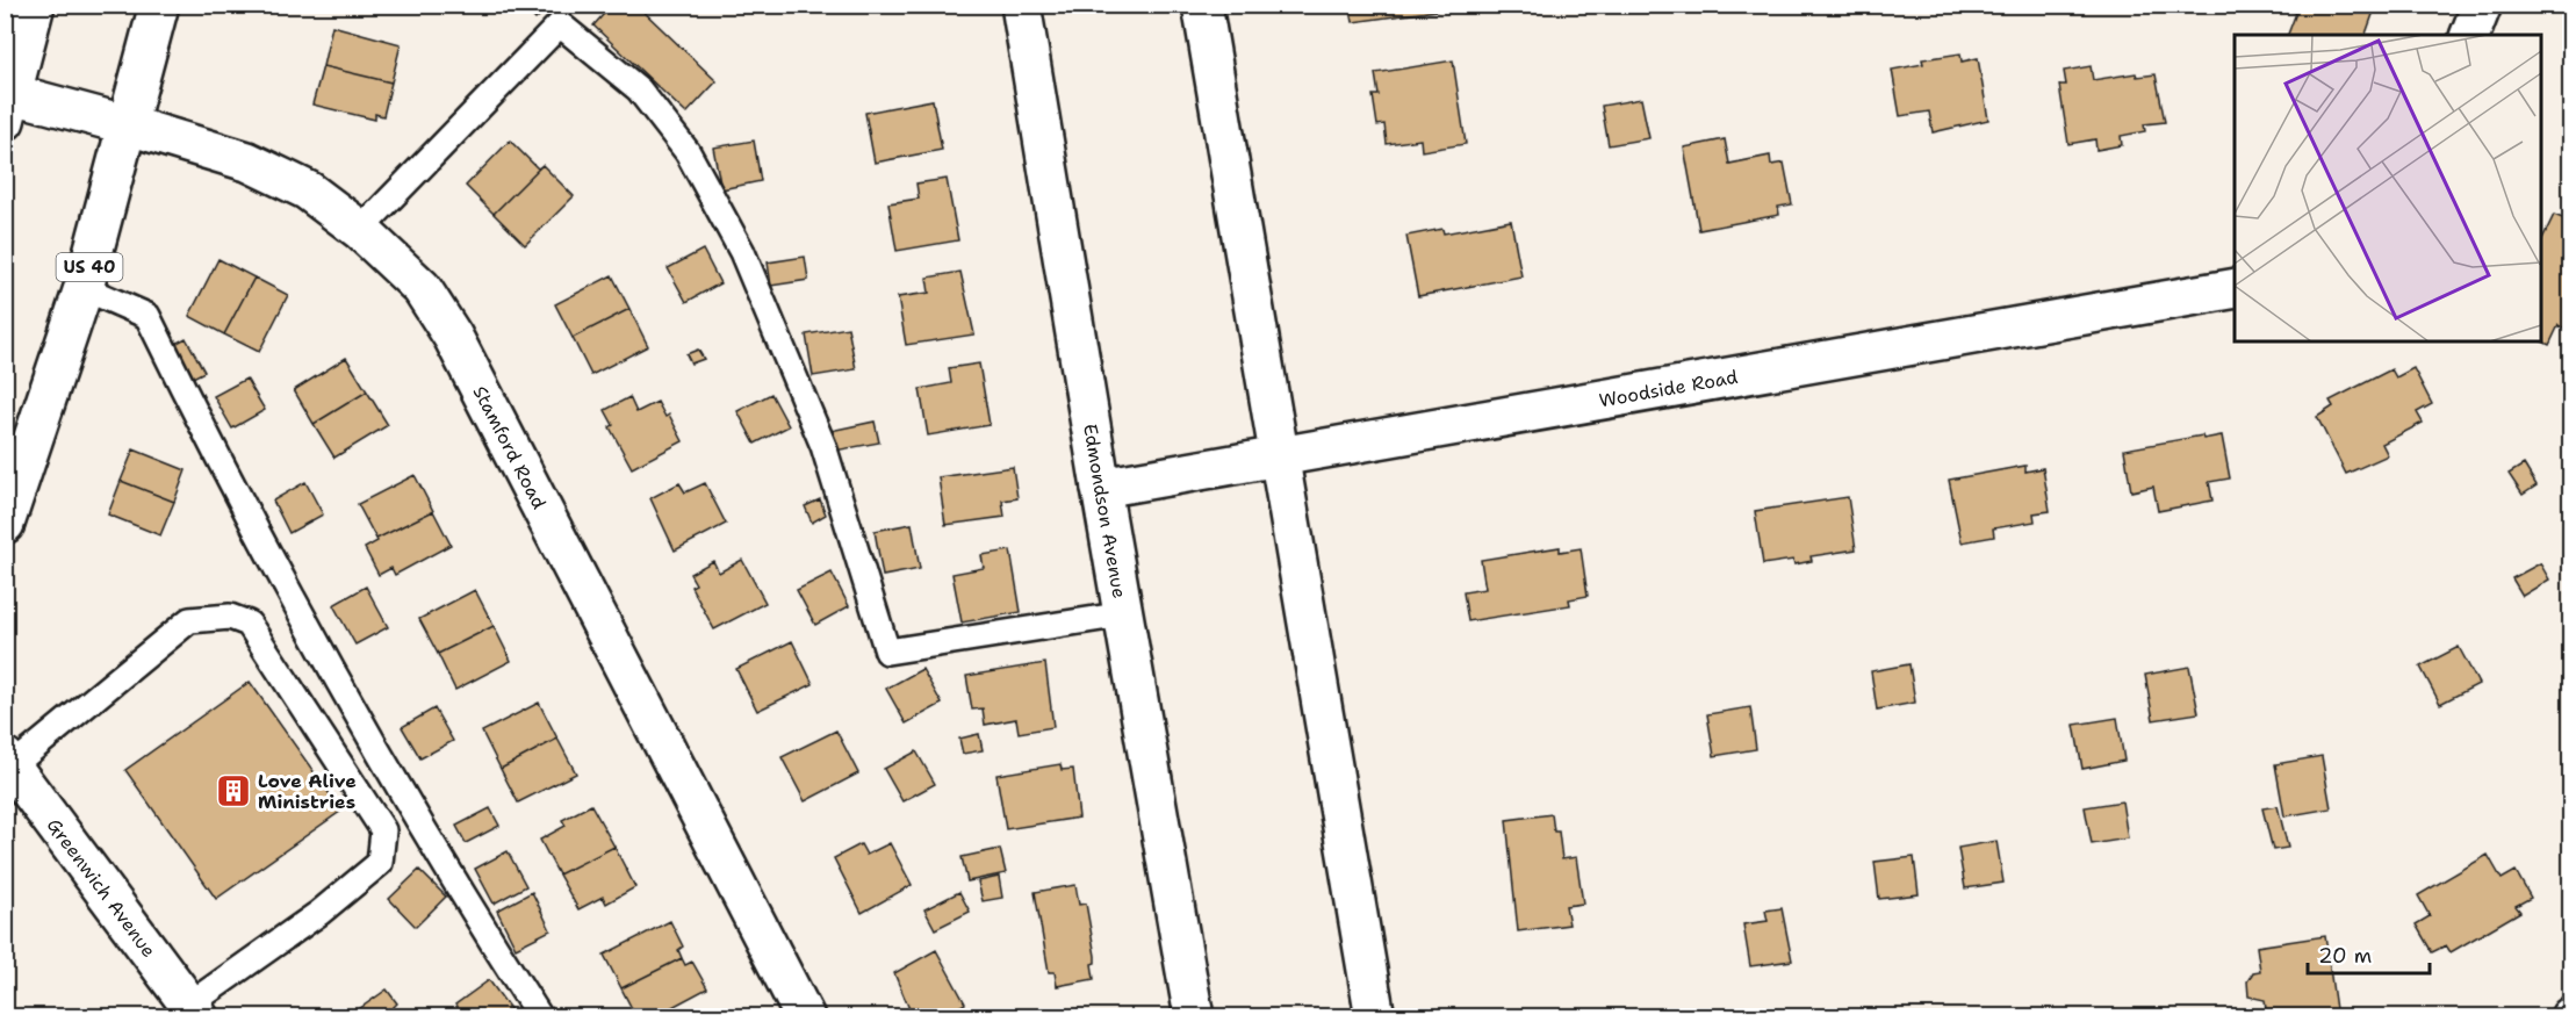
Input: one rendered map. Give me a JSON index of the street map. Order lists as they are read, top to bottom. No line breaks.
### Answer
{"streets":{"street":["US 40","Woodside Road","Stamford Road","Edmondson Avenue","Greenwich Avenue"]},"crossings":[["US 40","Stamford Road"],["Woodside Road","Edmondson Avenue"]],"places":{"building":["Love Alive Ministries"]},"scale_bar":"20 m"}
